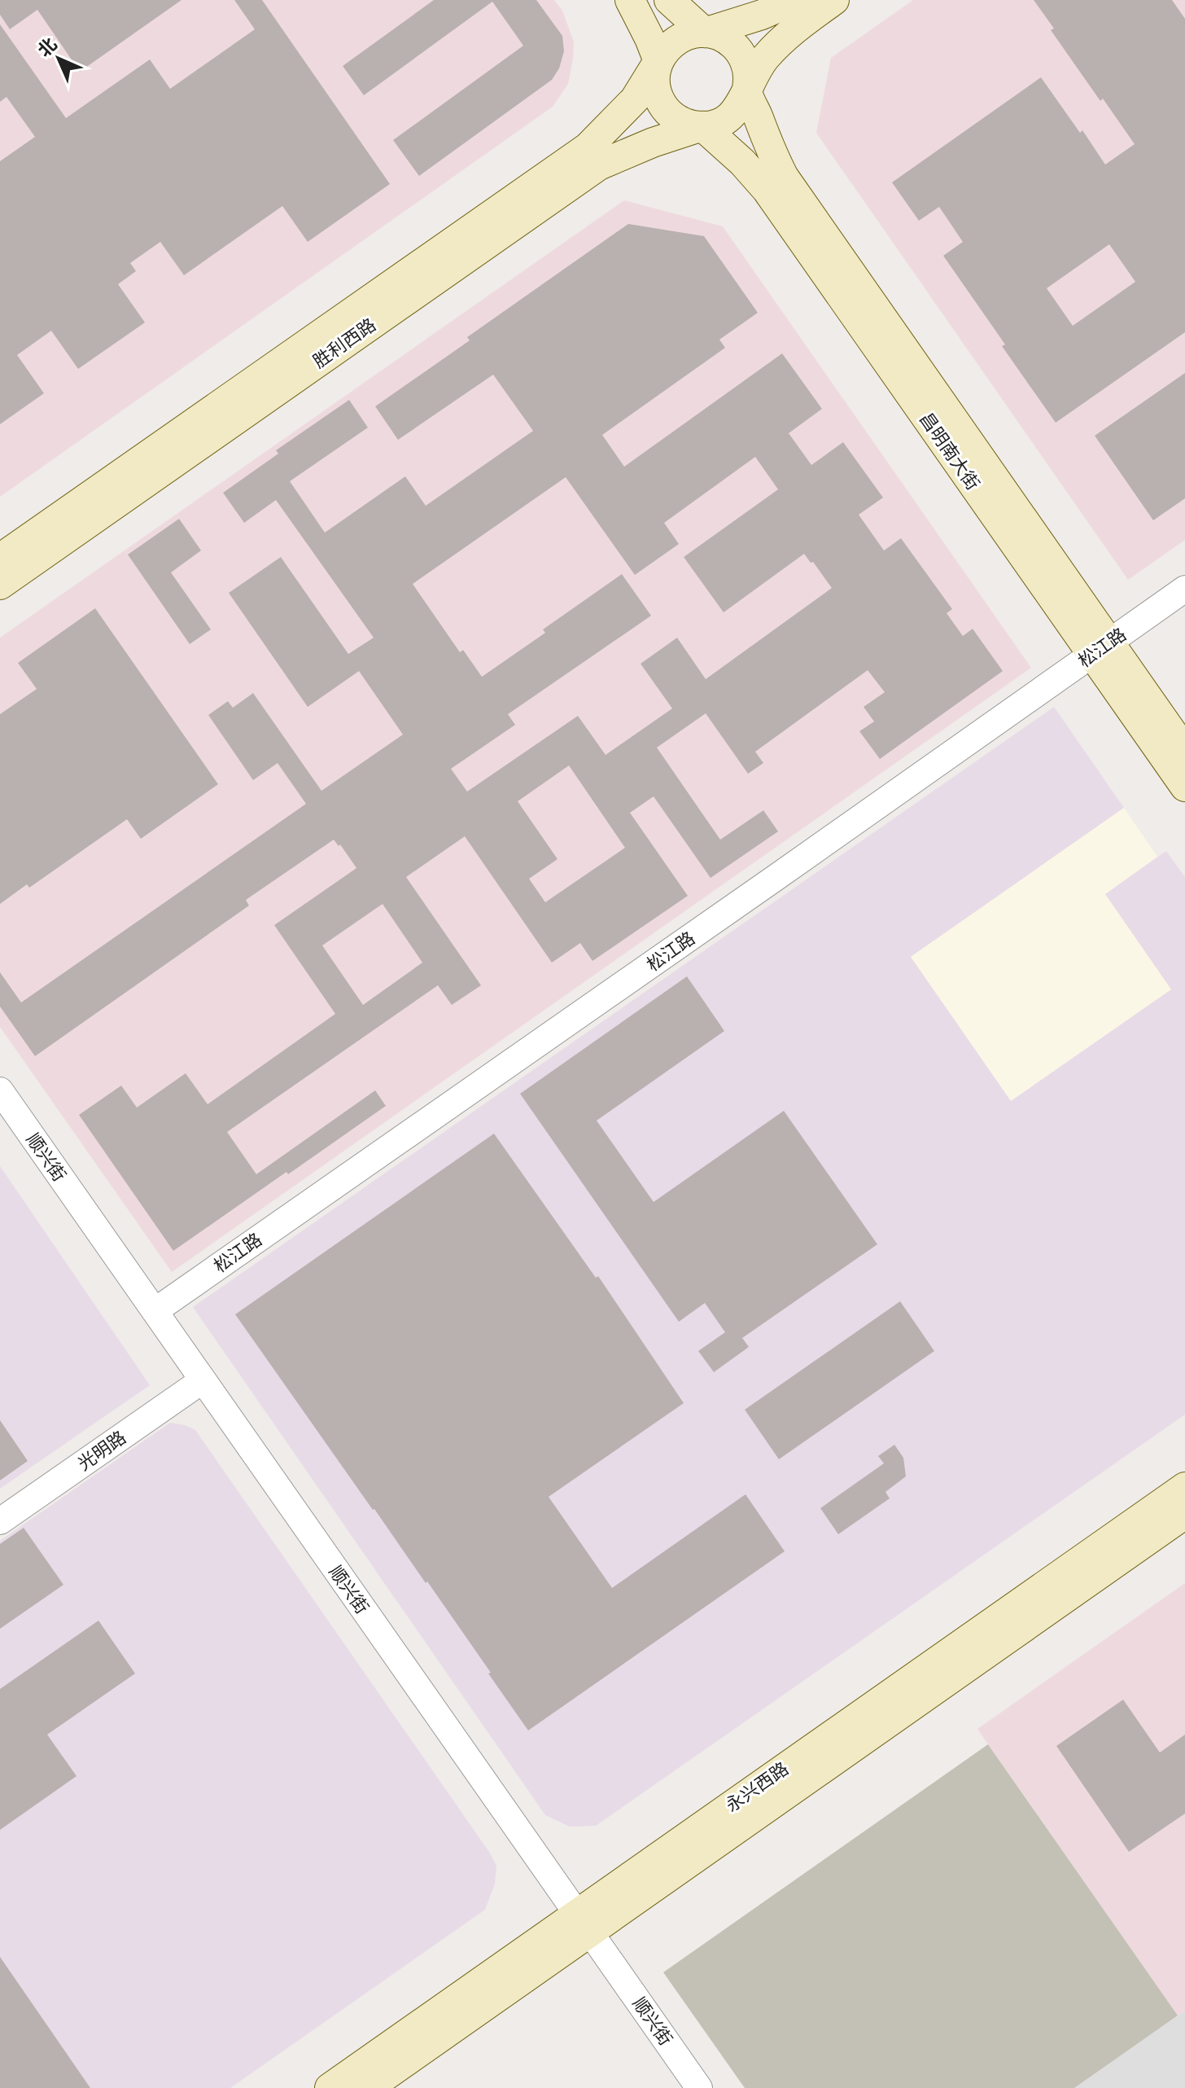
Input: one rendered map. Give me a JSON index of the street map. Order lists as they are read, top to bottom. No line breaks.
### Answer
{"streets":{"main road":["胜利西路","昌明南大街","永兴西路"],"street":["松江路","顺兴街","光明路"]},"crossings":[["胜利西路","昌明南大街"],["昌明南大街","松江路"],["松江路","顺兴街"],["顺兴街","光明路"],["顺兴街","永兴西路"]],"north":"top left"}
